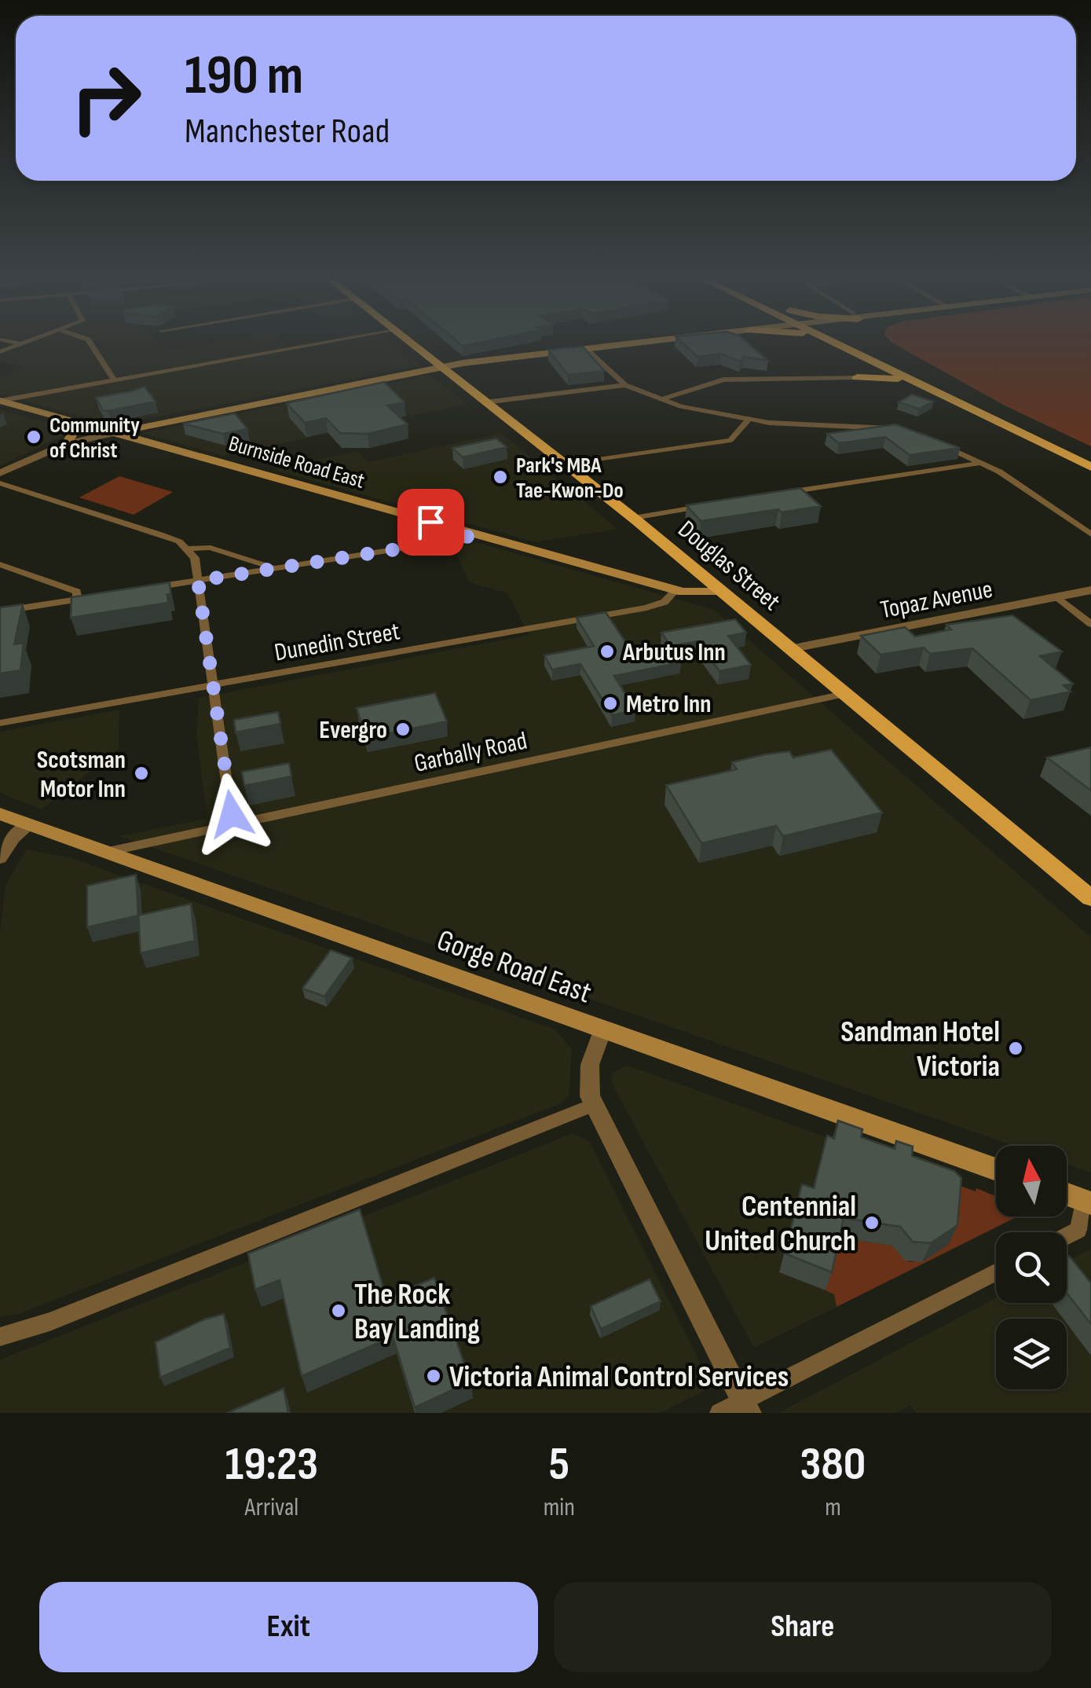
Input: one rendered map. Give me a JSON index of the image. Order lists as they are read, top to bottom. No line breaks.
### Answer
{"streets":{"main road":["Burnside Road East","Douglas Street","Gorge Road East"],"street":["Topaz Avenue","Dunedin Street","Garbally Road"]},"crossings":[["Burnside Road East","Douglas Street"],["Burnside Road East","Dunedin Street"],["Douglas Street","Topaz Avenue"],["Douglas Street","Garbally Road"],["Garbally Road","Gorge Road East"]],"places":["Community of Christ","Park's MBA Tae-Kwon-Do","Arbutus Inn","Metro Inn","Evergro","Scotsman Motor Inn","Sandman Hotel Victoria","Centennial United Church","The Rock Bay Landing","Victoria Animal Control Services"],"north":"top","page":{"turn":["190 m","Manchester Road"],"eta":["19:23","Arrival","5","min","380","m"],"buttons":["Exit","Share"]}}
